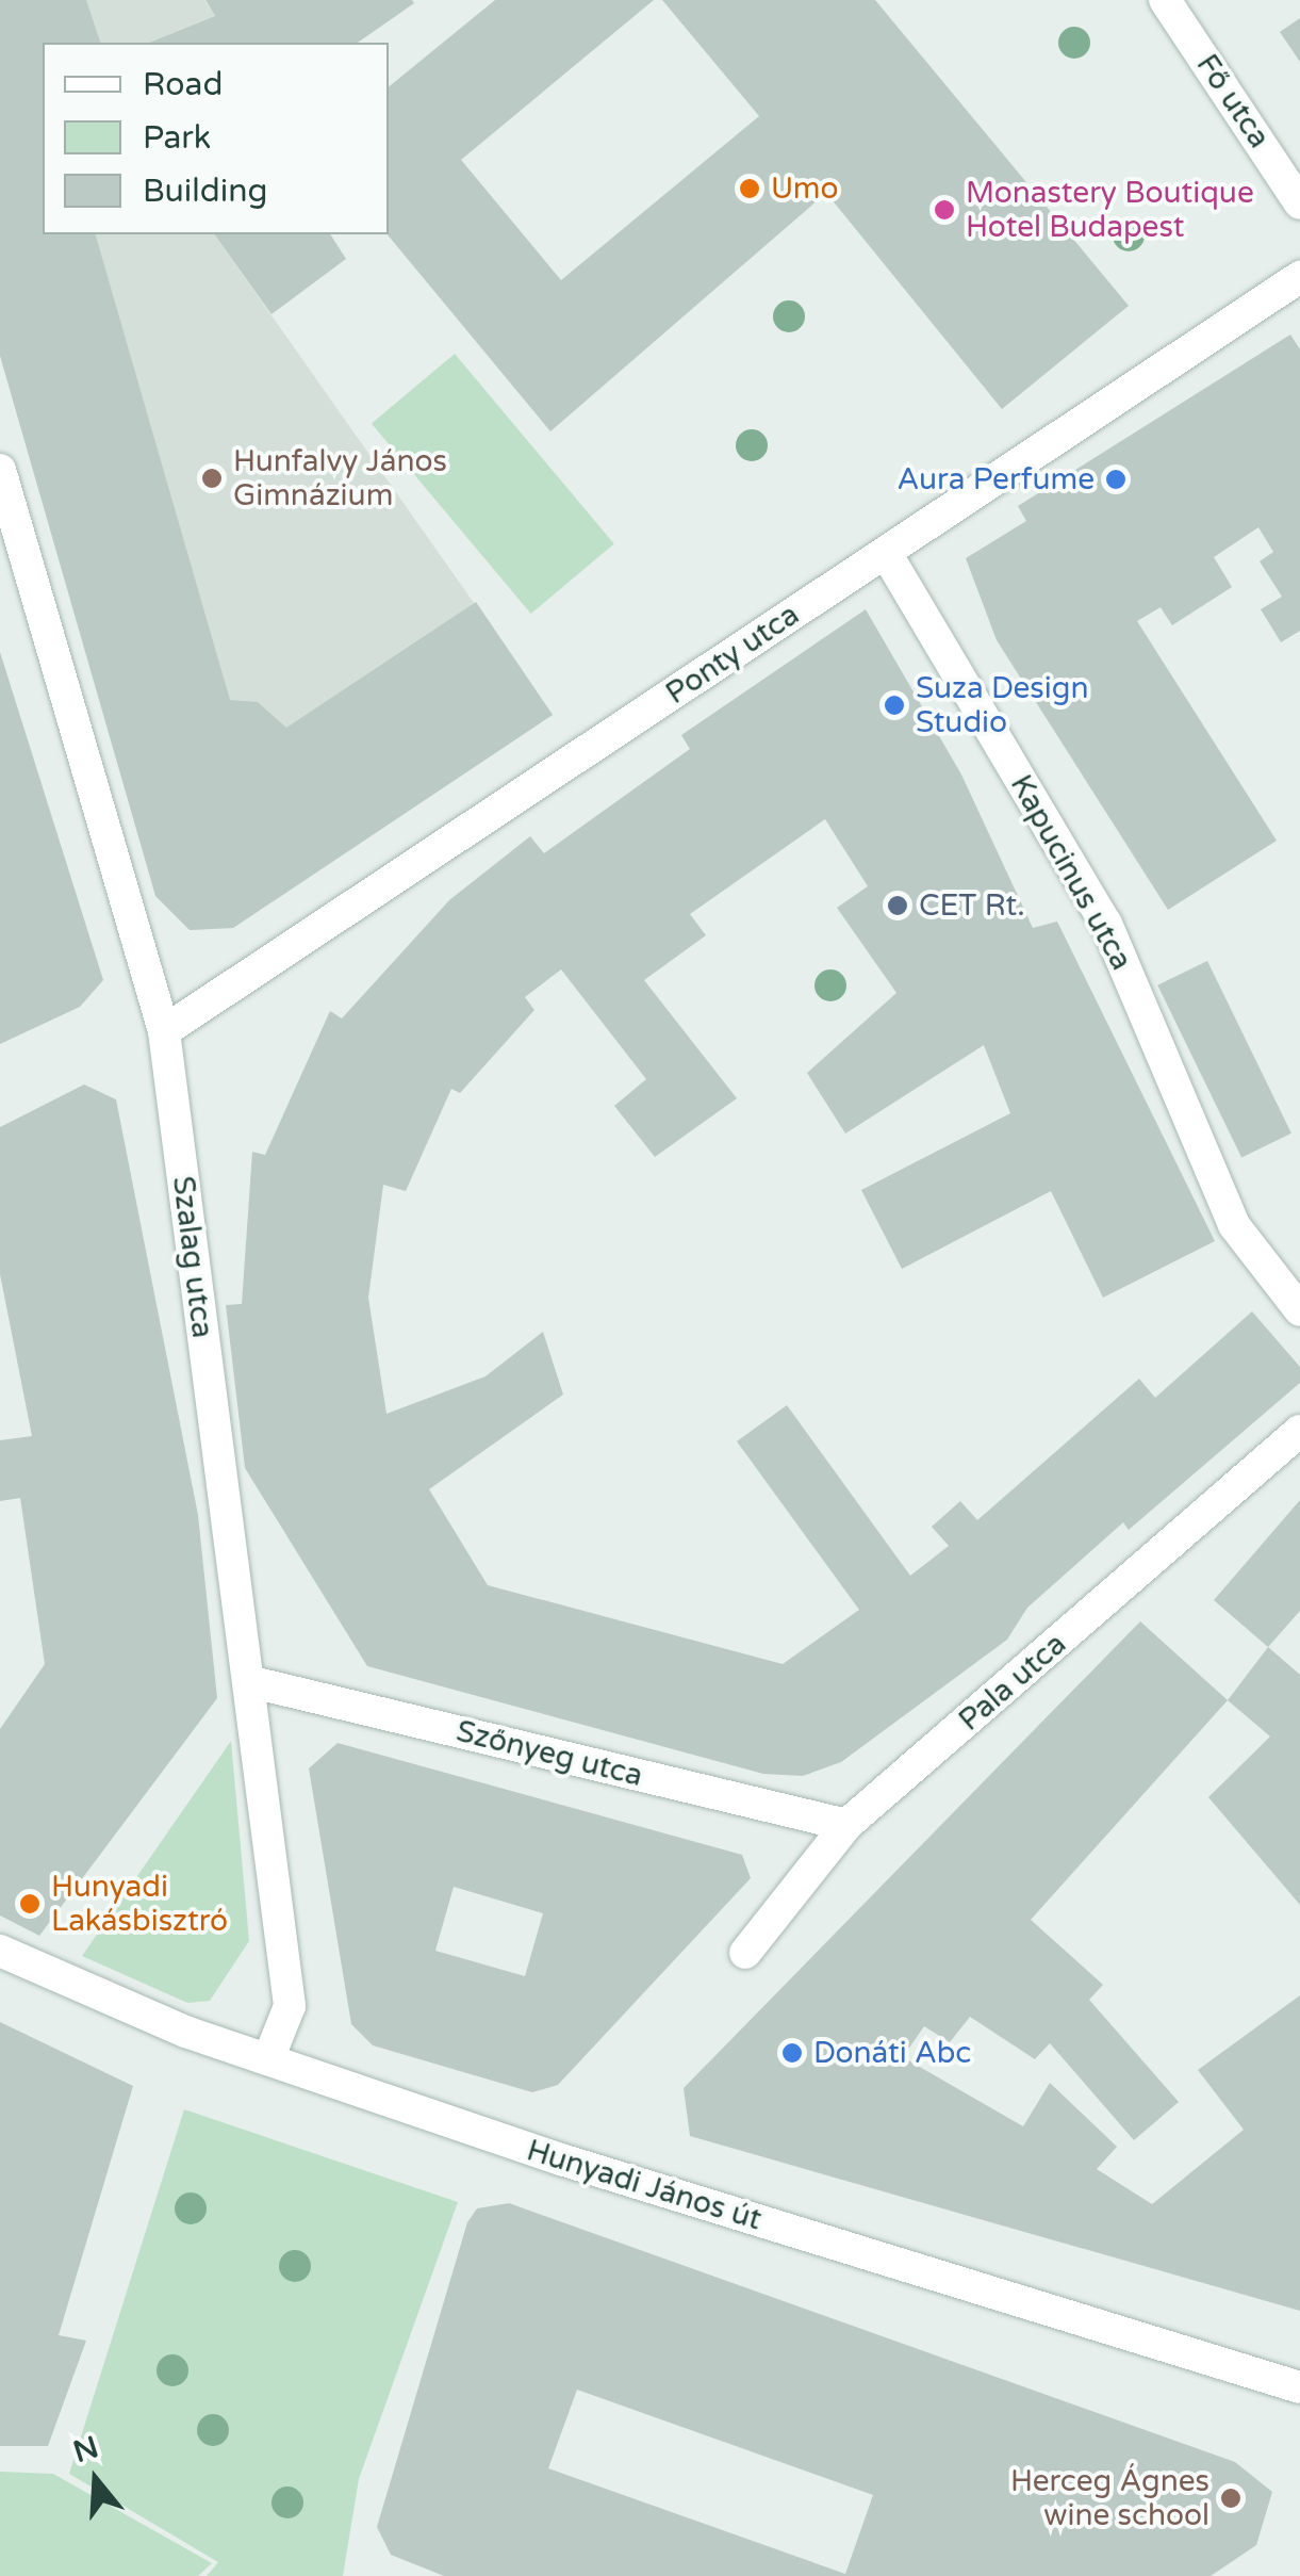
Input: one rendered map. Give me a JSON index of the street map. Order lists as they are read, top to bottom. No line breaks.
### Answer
{"streets":{"street":["Fő utca","Ponty utca","Kapucinus utca","Szalag utca","Pala utca","Szőnyeg utca","Hunyadi János út"]},"crossings":[["Ponty utca","Kapucinus utca"],["Ponty utca","Szalag utca"],["Szalag utca","Szőnyeg utca"],["Szalag utca","Hunyadi János út"],["Pala utca","Szőnyeg utca"]],"places":["Umo","Monastery Boutique Hotel Budapest","Hunfalvy János Gimnázium","Aura Perfume","Suza Design Studio","CET Rt.","Hunyadi Lakásbisztró","Donáti Abc","Herceg Ágnes wine school"],"legend":["Road","Park","Building"],"north":"top"}
